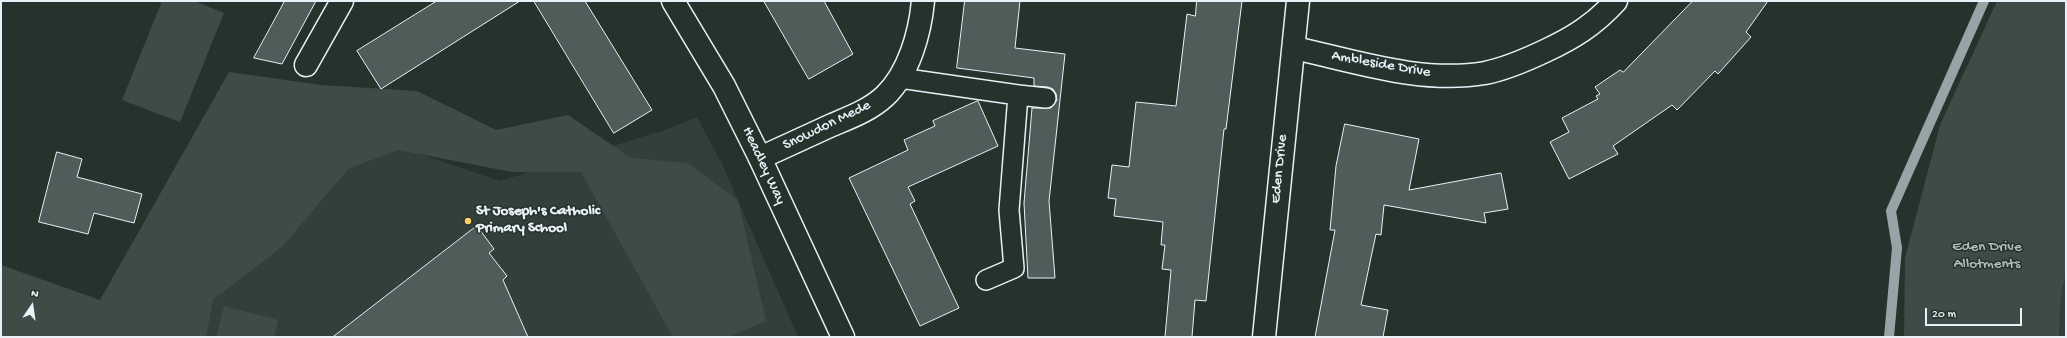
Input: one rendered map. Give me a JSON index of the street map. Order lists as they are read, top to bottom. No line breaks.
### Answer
{"streets":{"street":["Ambleside Drive","Snowdon Mede","Headley Way","Eden Drive"]},"crossings":[["Ambleside Drive","Eden Drive"],["Snowdon Mede","Headley Way"]],"parks":["Eden Drive Allotments"],"places":["St Joseph's Catholic Primary School"],"scale_bar":"20 m","north":"top"}
